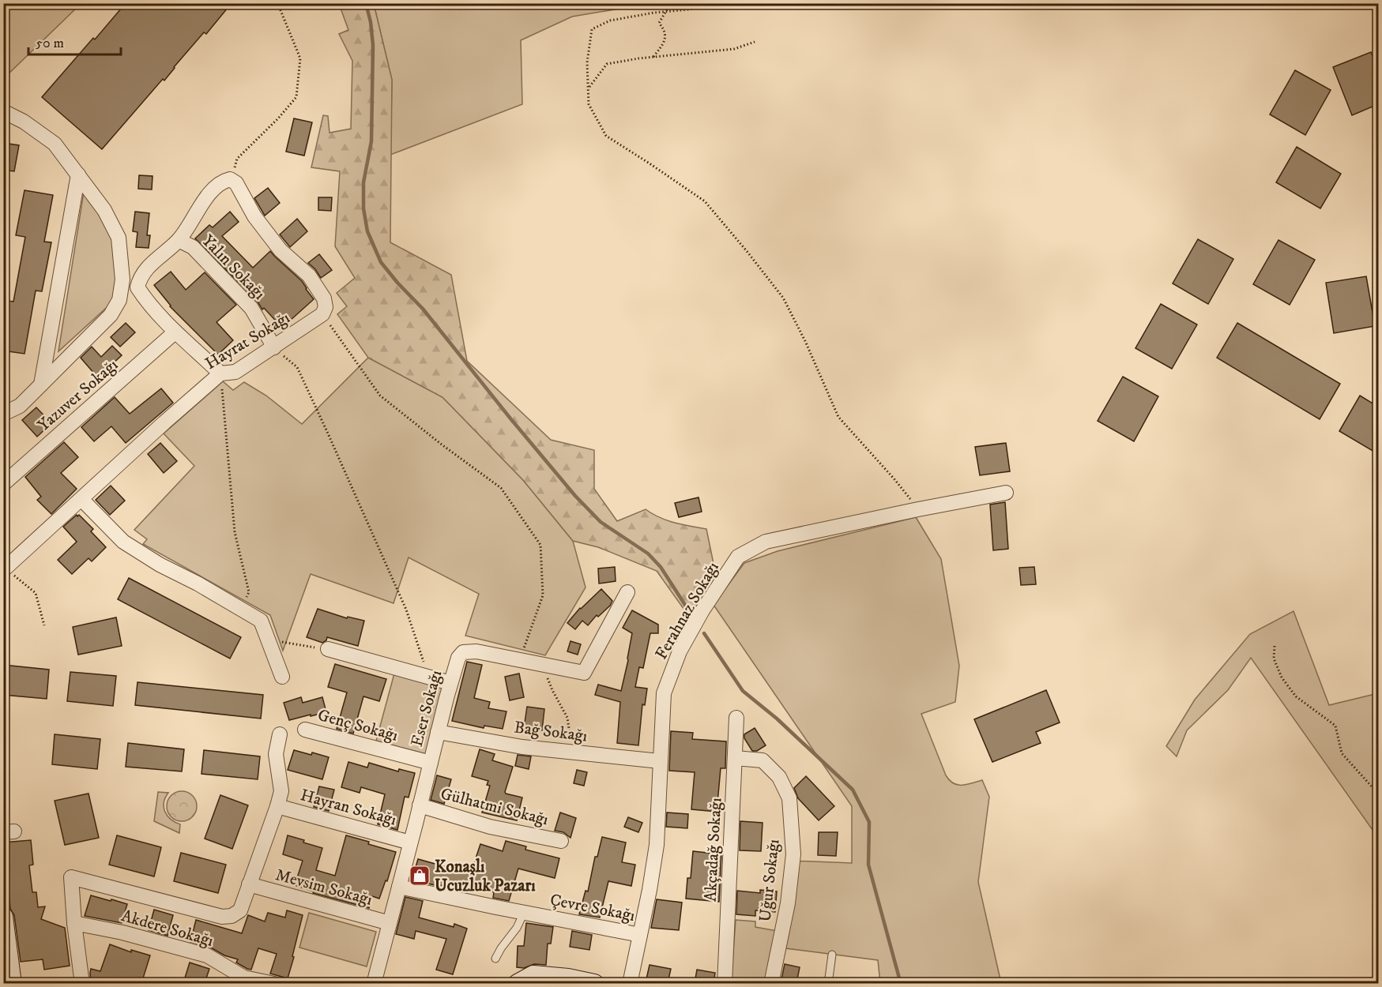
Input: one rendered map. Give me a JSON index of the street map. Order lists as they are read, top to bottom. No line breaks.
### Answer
{"streets":{"street":["Yalın Sokağı","Hayrat Sokağı","Yazuver Sokağı","Ferahnaz Sokağı","Eser Sokağı","Genç Sokağı","Bağ Sokağı","Gülhatmi Sokağı","Hayran Sokağı","Akçadağ Sokağı","Uğur Sokağı","Mevsim Sokağı","Çevre Sokağı","Akdere Sokağı"]},"crossings":[["Yalın Sokağı","Hayrat Sokağı"],["Ferahnaz Sokağı","Bağ Sokağı"],["Ferahnaz Sokağı","Çevre Sokağı"],["Eser Sokağı","Genç Sokağı"],["Eser Sokağı","Bağ Sokağı"],["Eser Sokağı","Gülhatmi Sokağı"],["Eser Sokağı","Hayran Sokağı"],["Eser Sokağı","Mevsim Sokağı"],["Eser Sokağı","Çevre Sokağı"],["Akçadağ Sokağı","Uğur Sokağı"]],"places":{"shop":["Konaşlı Ucuzluk Pazarı"]},"scale_bar":"50 m"}
